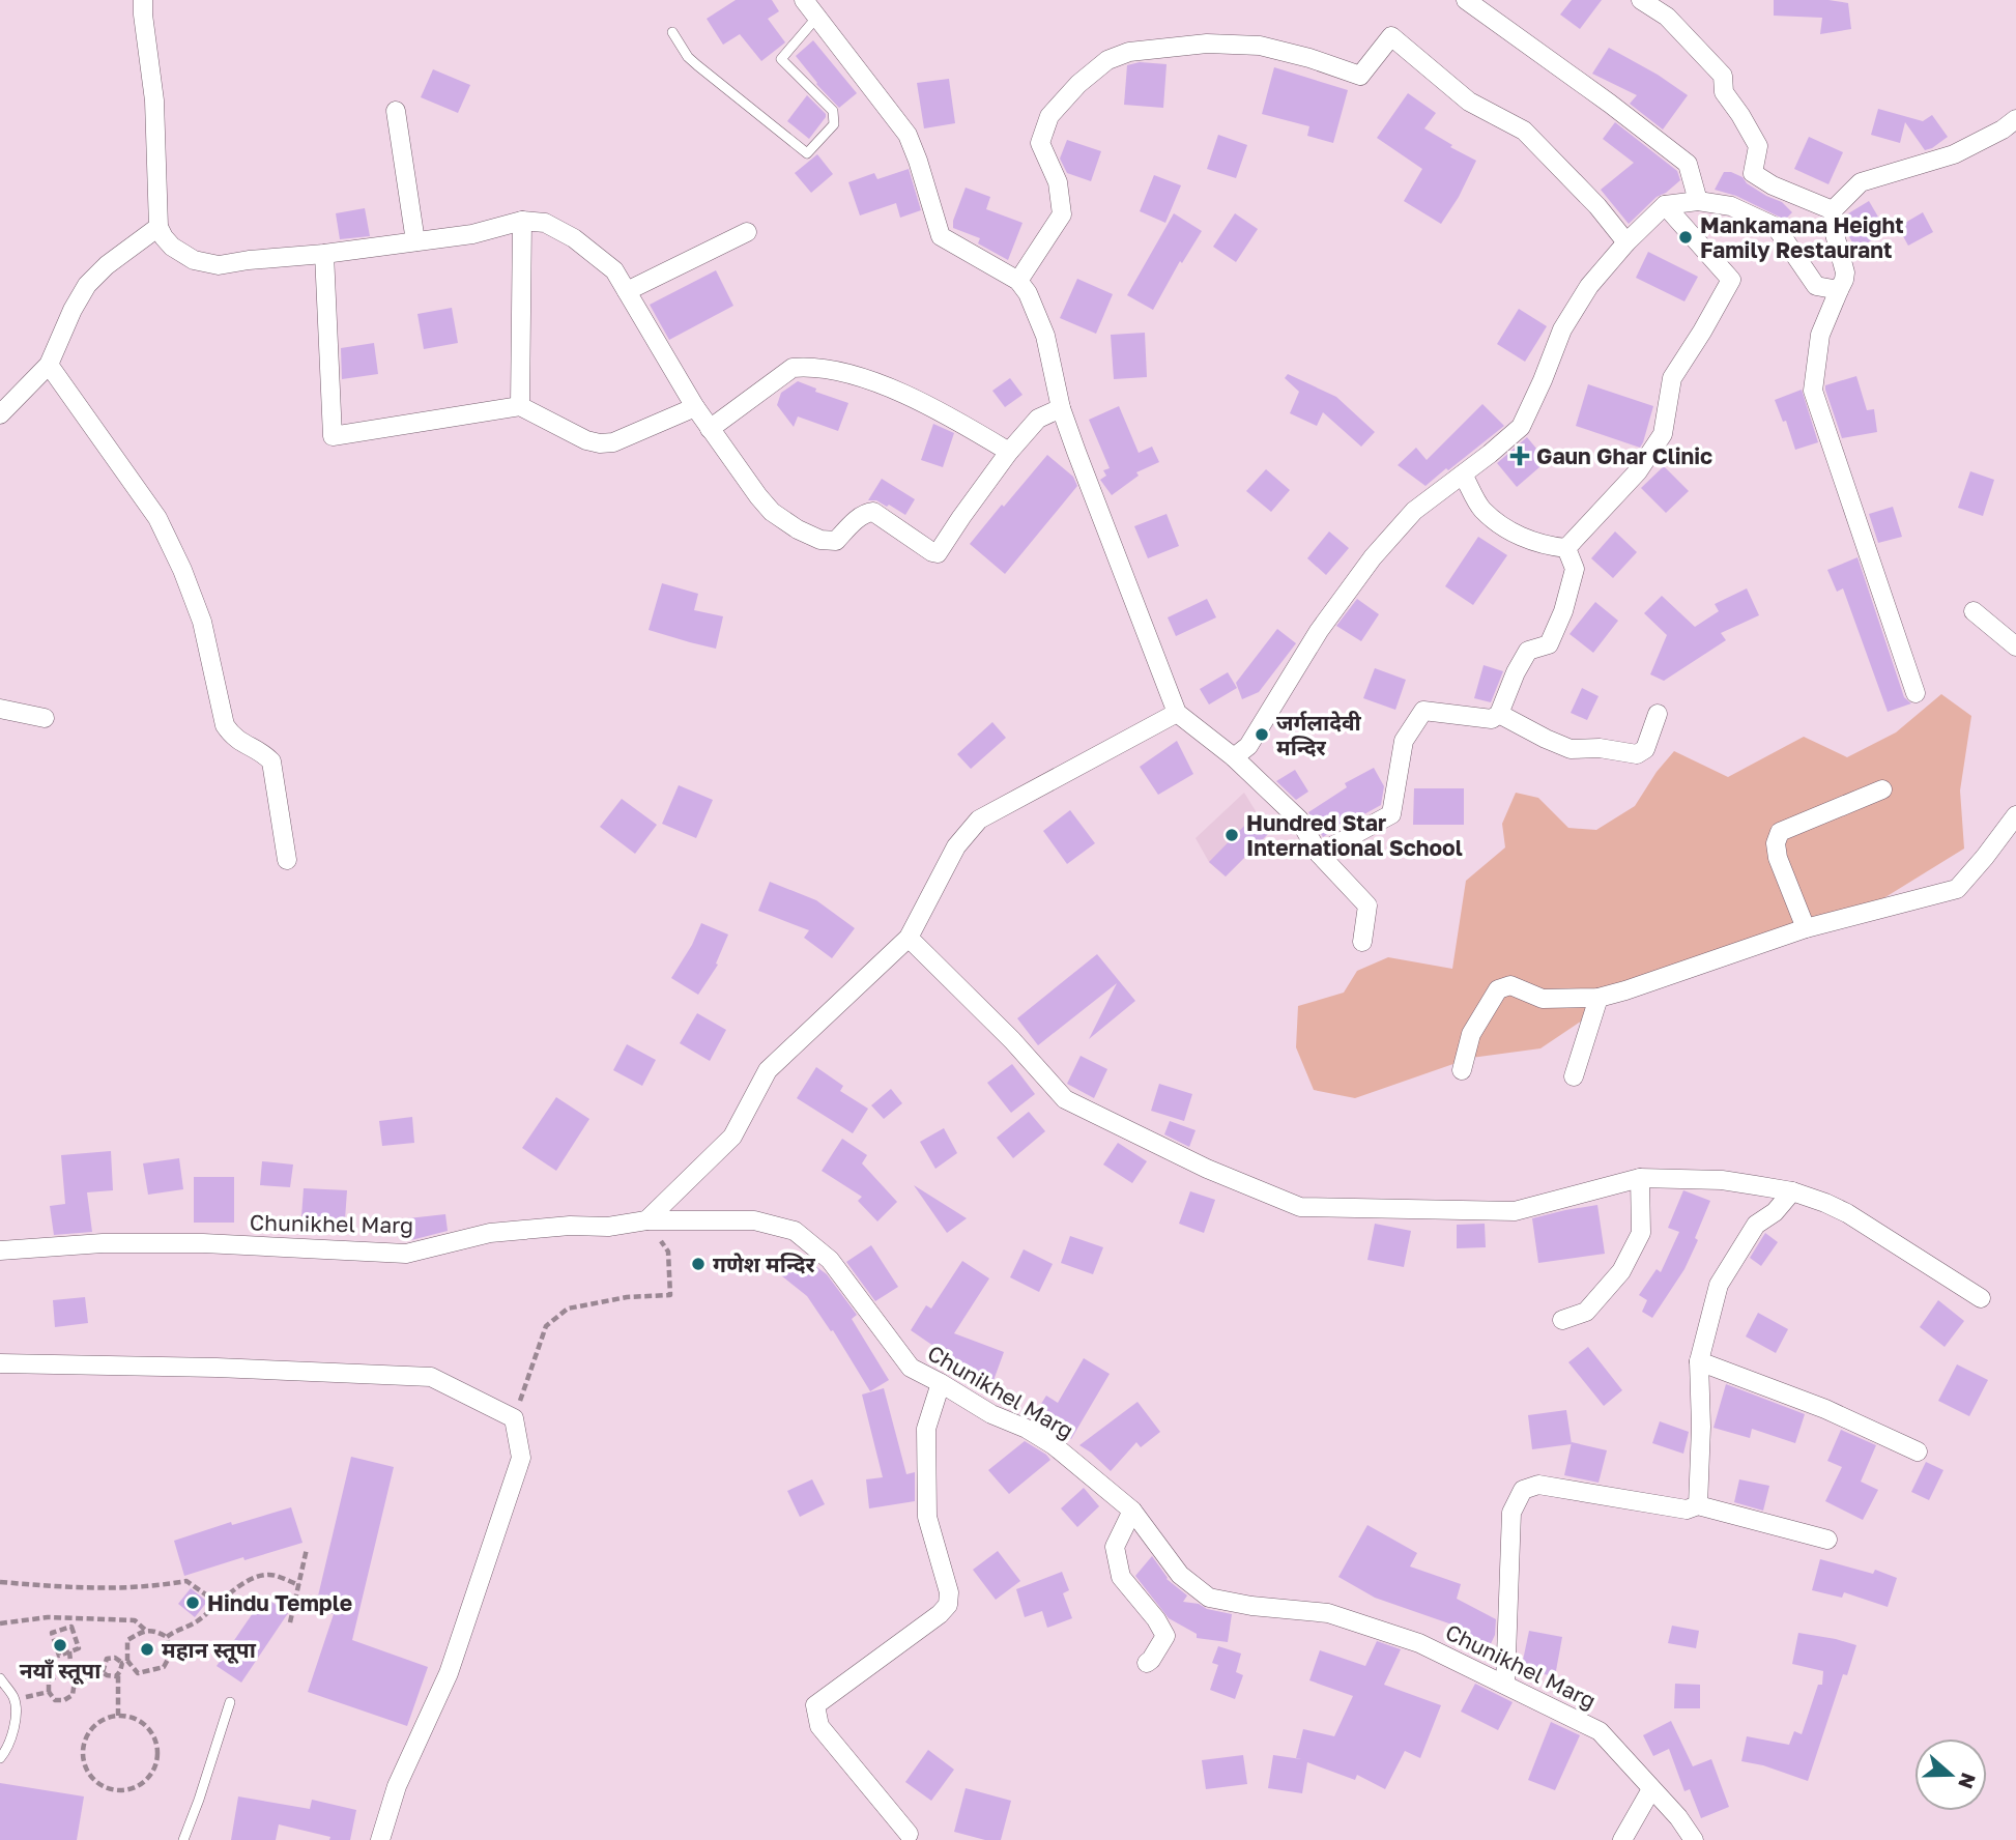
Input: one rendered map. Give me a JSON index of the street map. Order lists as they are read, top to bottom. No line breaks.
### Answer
{"streets":{"street":["Chunikhel Marg"]},"places":{"other":["Mankamana Height Family Restaurant","जर्गलादेवी मन्दिर","Hundred Star International School","गणेश मन्दिर","Hindu Temple","नयाँ स्तूपा","महान स्तूपा"],"health":["Gaun Ghar Clinic"]},"north":"right"}
